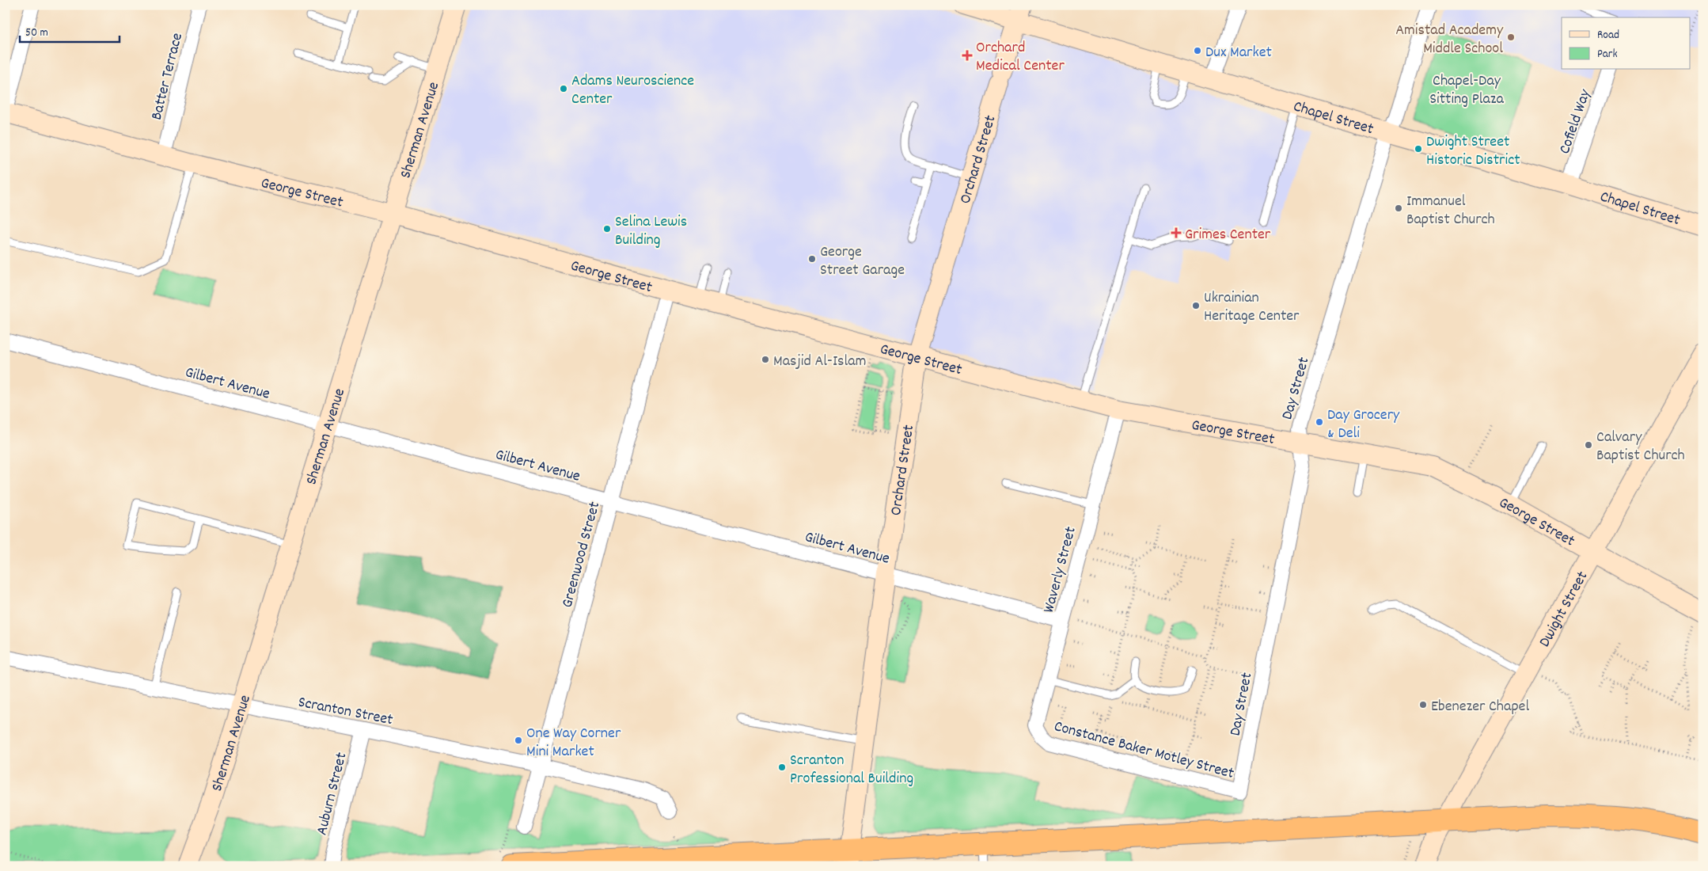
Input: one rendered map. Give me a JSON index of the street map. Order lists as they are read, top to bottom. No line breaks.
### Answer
{"streets":{"main road":["Chapel Street","Sherman Avenue","Orchard Street","George Street","Dwight Street"],"street":["Batter Terrace","Cofield Way","Gilbert Avenue","Day Street","Greenwood Street","Waverly Street","Scranton Street","Constance Baker Motley Street","Auburn Street"]},"crossings":[["Batter Terrace","George Street"],["Chapel Street","Cofield Way"],["Chapel Street","Orchard Street"],["Chapel Street","Day Street"],["Sherman Avenue","George Street"],["Sherman Avenue","Gilbert Avenue"],["Sherman Avenue","Scranton Street"],["Orchard Street","George Street"],["Orchard Street","Gilbert Avenue"],["George Street","Day Street"],["George Street","Greenwood Street"],["George Street","Waverly Street"],["George Street","Dwight Street"],["Gilbert Avenue","Greenwood Street"],["Gilbert Avenue","Waverly Street"],["Day Street","Constance Baker Motley Street"],["Greenwood Street","Scranton Street"],["Waverly Street","Constance Baker Motley Street"],["Scranton Street","Auburn Street"]],"parks":["Chapel-Day Sitting Plaza"],"places":{"other":["Amistad Academy Middle School","Dux Market","Adams Neuroscience Center","Dwight Street Historic District","Immanuel Baptist Church","Selina Lewis Building","George Street Garage","Ukrainian Heritage Center","Masjid Al-Islam","Day Grocery & Deli","Calvary Baptist Church","Ebenezer Chapel","One Way Corner Mini Market","Scranton Professional Building"],"health":["Orchard Medical Center","Grimes Center"]},"legend":["Road","Park"],"scale_bar":"50 m"}
